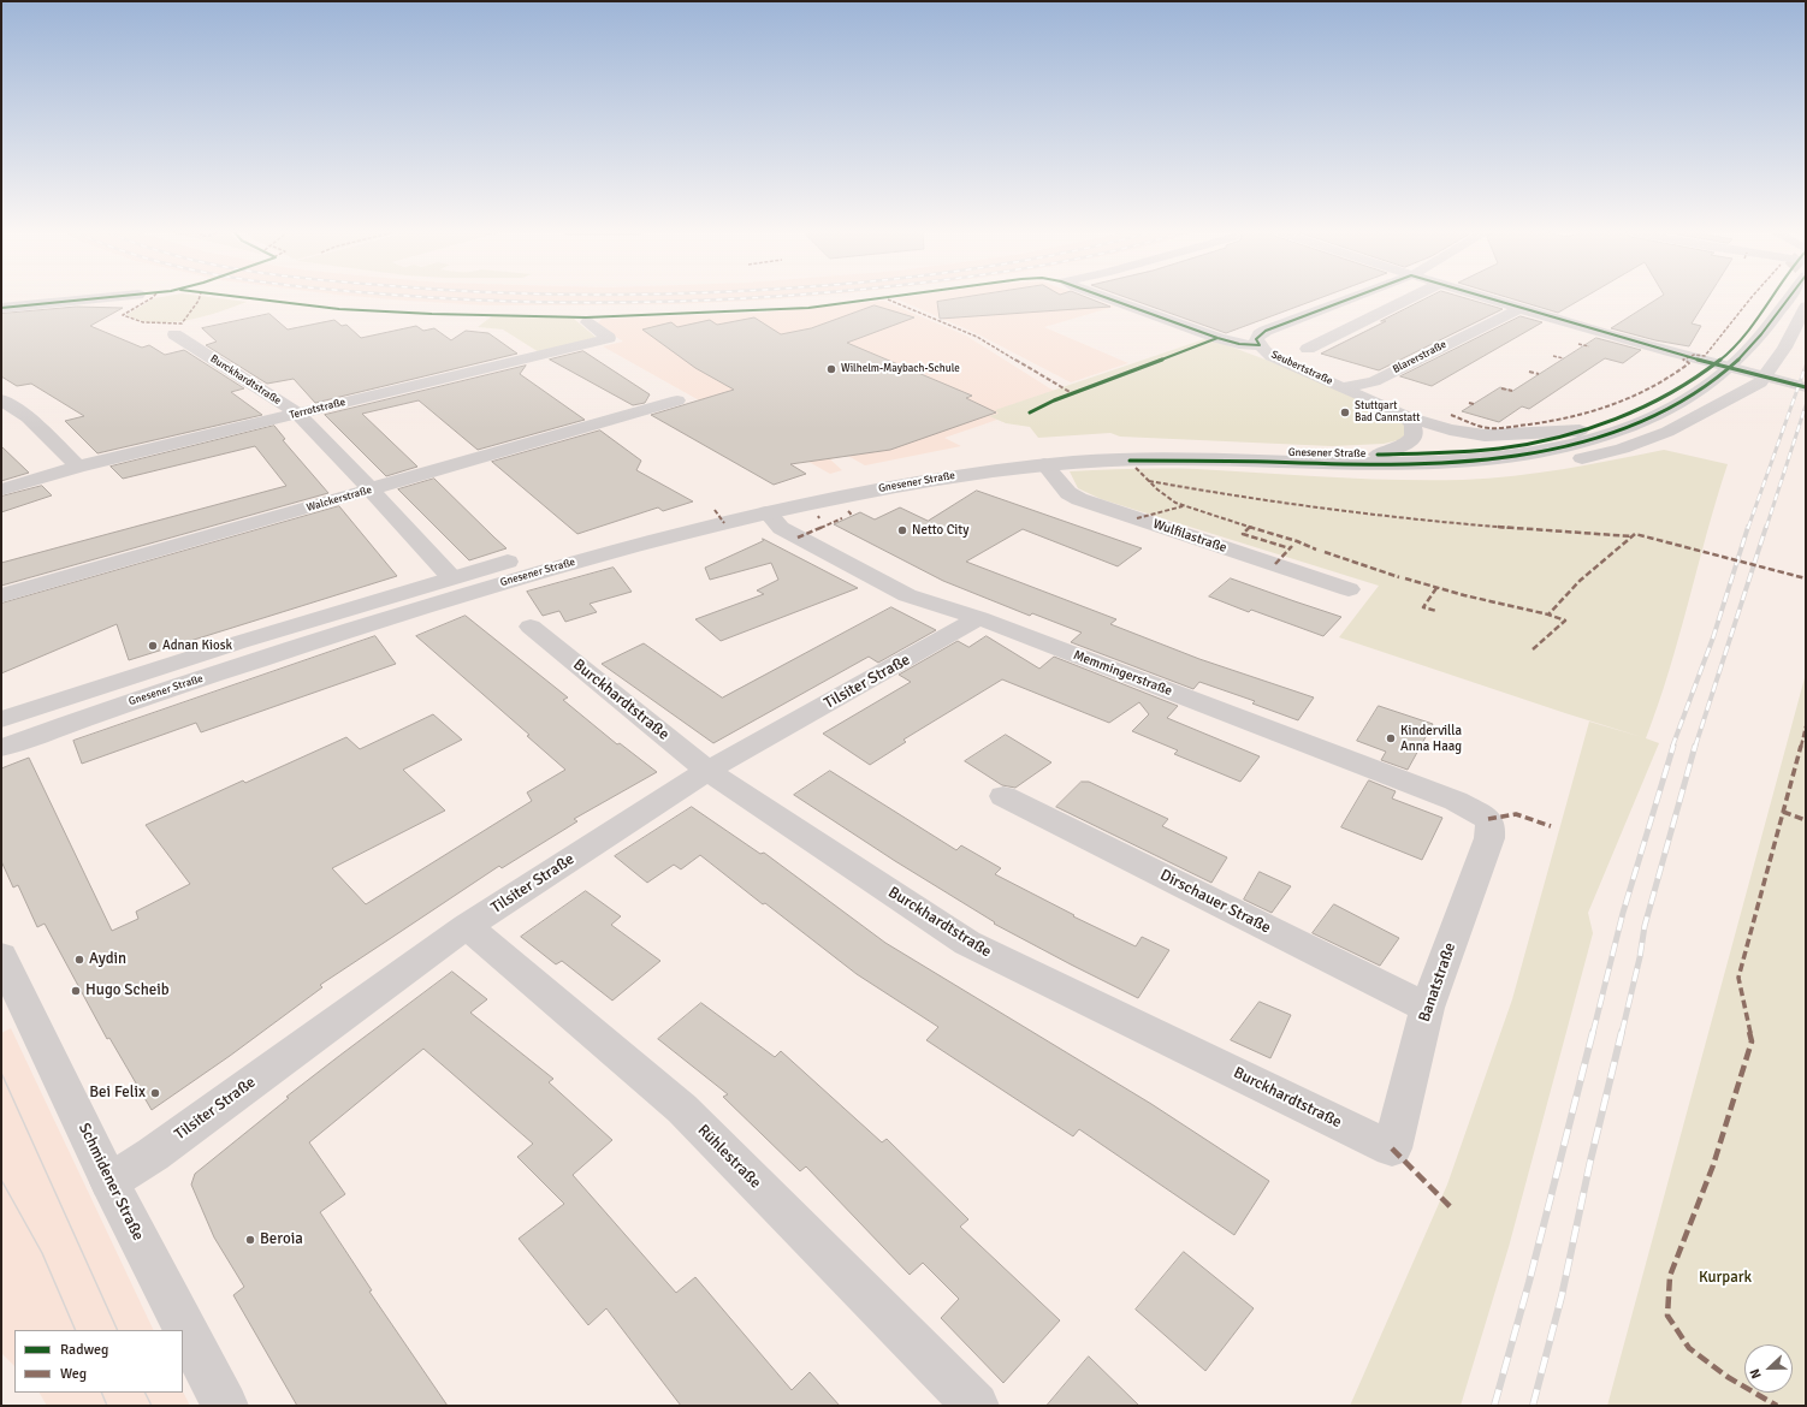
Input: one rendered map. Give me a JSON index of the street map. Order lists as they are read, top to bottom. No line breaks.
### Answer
{"streets":{"street":["Blarerstraße","Seubertstraße","Burckhardtstraße","Terrotstraße","Gnesener Straße","Walckerstraße","Wulfilastraße","Memmingerstraße","Tilsiter Straße","Dirschauer Straße","Banatstraße","Rühlestraße","Schmidener Straße"]},"crossings":[["Blarerstraße","Seubertstraße"],["Seubertstraße","Gnesener Straße"],["Burckhardtstraße","Terrotstraße"],["Burckhardtstraße","Gnesener Straße"],["Burckhardtstraße","Walckerstraße"],["Burckhardtstraße","Tilsiter Straße"],["Burckhardtstraße","Banatstraße"],["Gnesener Straße","Wulfilastraße"],["Gnesener Straße","Memmingerstraße"],["Memmingerstraße","Tilsiter Straße"],["Memmingerstraße","Banatstraße"],["Tilsiter Straße","Rühlestraße"],["Tilsiter Straße","Schmidener Straße"],["Dirschauer Straße","Banatstraße"]],"parks":["Kurpark"],"places":["Wilhelm-Maybach-Schule","Stuttgart Bad Cannstatt","Netto City","Adnan Kiosk","Kindervilla Anna Haag","Aydin","Hugo Scheib","Bei Felix","Beroia"],"legend":["Radweg","Weg"],"north":"left"}
